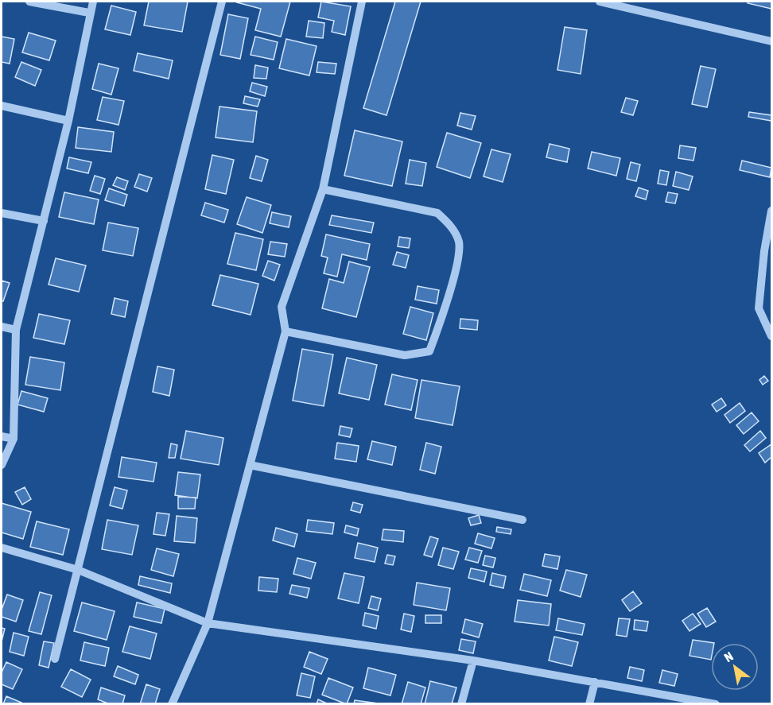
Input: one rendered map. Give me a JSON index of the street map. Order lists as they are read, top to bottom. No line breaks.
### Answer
{"north":"top left"}
